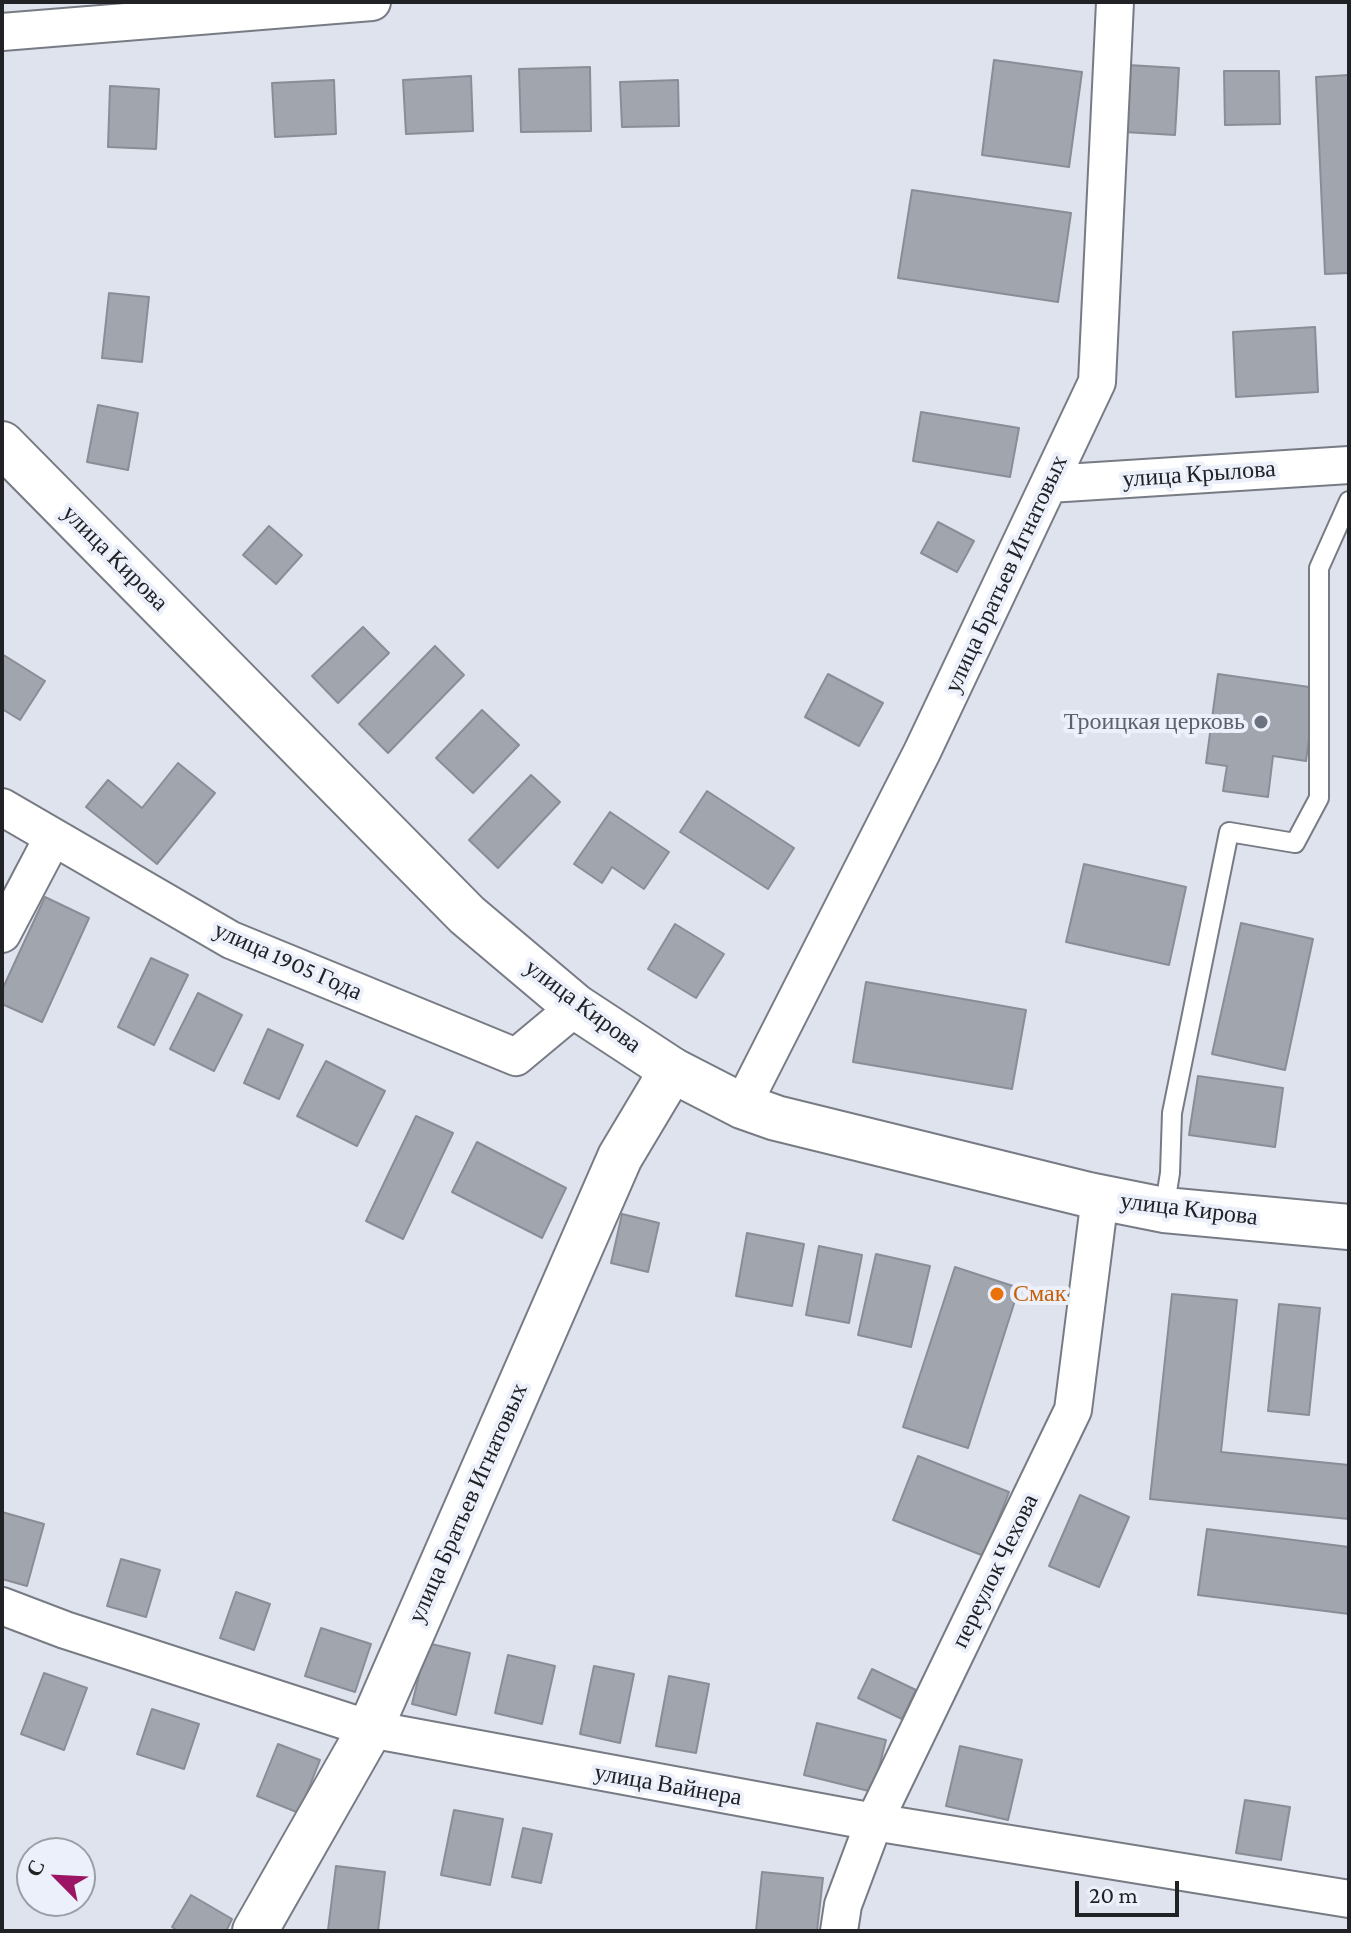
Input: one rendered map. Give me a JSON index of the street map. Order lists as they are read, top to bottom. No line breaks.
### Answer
{"streets":{"main road":["улица Кирова","улица Братьев Игнатовых"],"street":["улица Крылова","улица 1905 Года","переулок Чехова","улица Вайнера"]},"crossings":[["улица Крылова","улица Братьев Игнатовых"],["улица Кирова","улица Братьев Игнатовых"],["улица Кирова","улица 1905 Года"],["улица Кирова","переулок Чехова"],["улица Братьев Игнатовых","улица Вайнера"],["переулок Чехова","улица Вайнера"]],"places":["Троицкая церковь","Смак"],"scale_bar":"20 m","north":"top left"}
